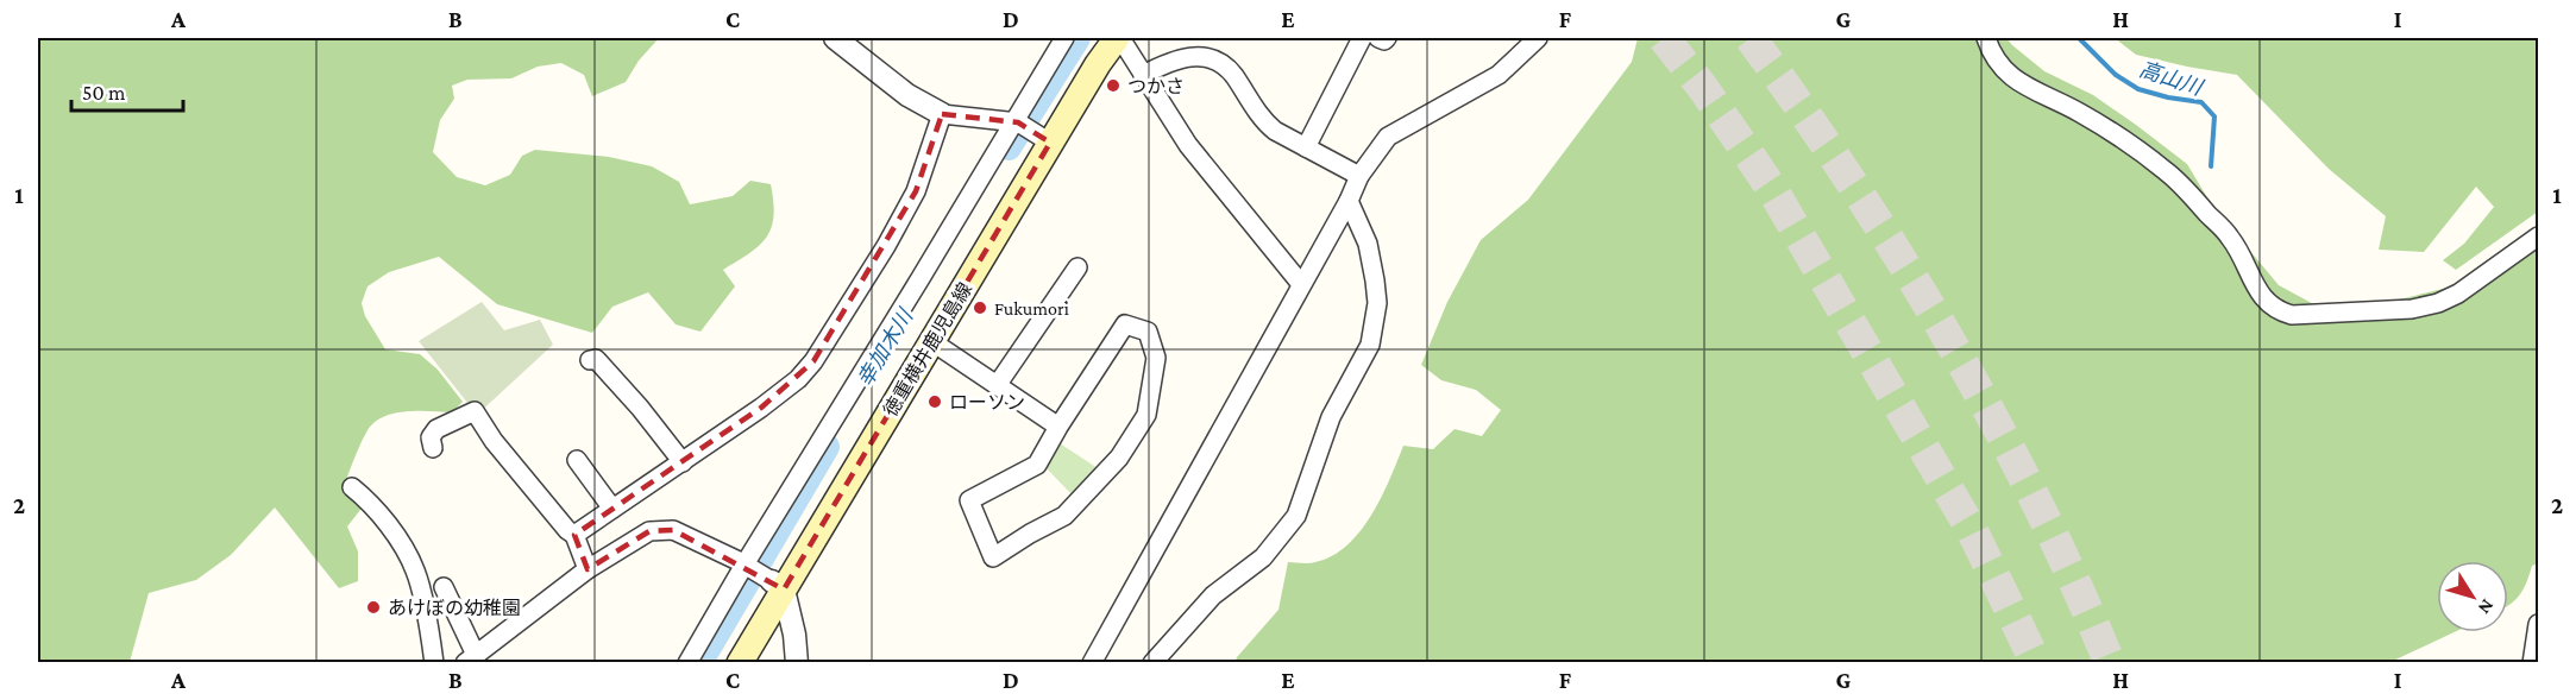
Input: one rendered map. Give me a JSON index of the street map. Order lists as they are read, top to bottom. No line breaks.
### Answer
{"streets":{"main road":["徳重横井鹿児島線"]},"water":["高山川","幸加木川"],"places":["つかさ","Fukumori","ローソン","あけぼの幼稚園"],"scale_bar":"50 m","north":"bottom right","grid":{"columns":["A","B","C","D","E","F","G","H","I"],"rows":["1","2"]}}
